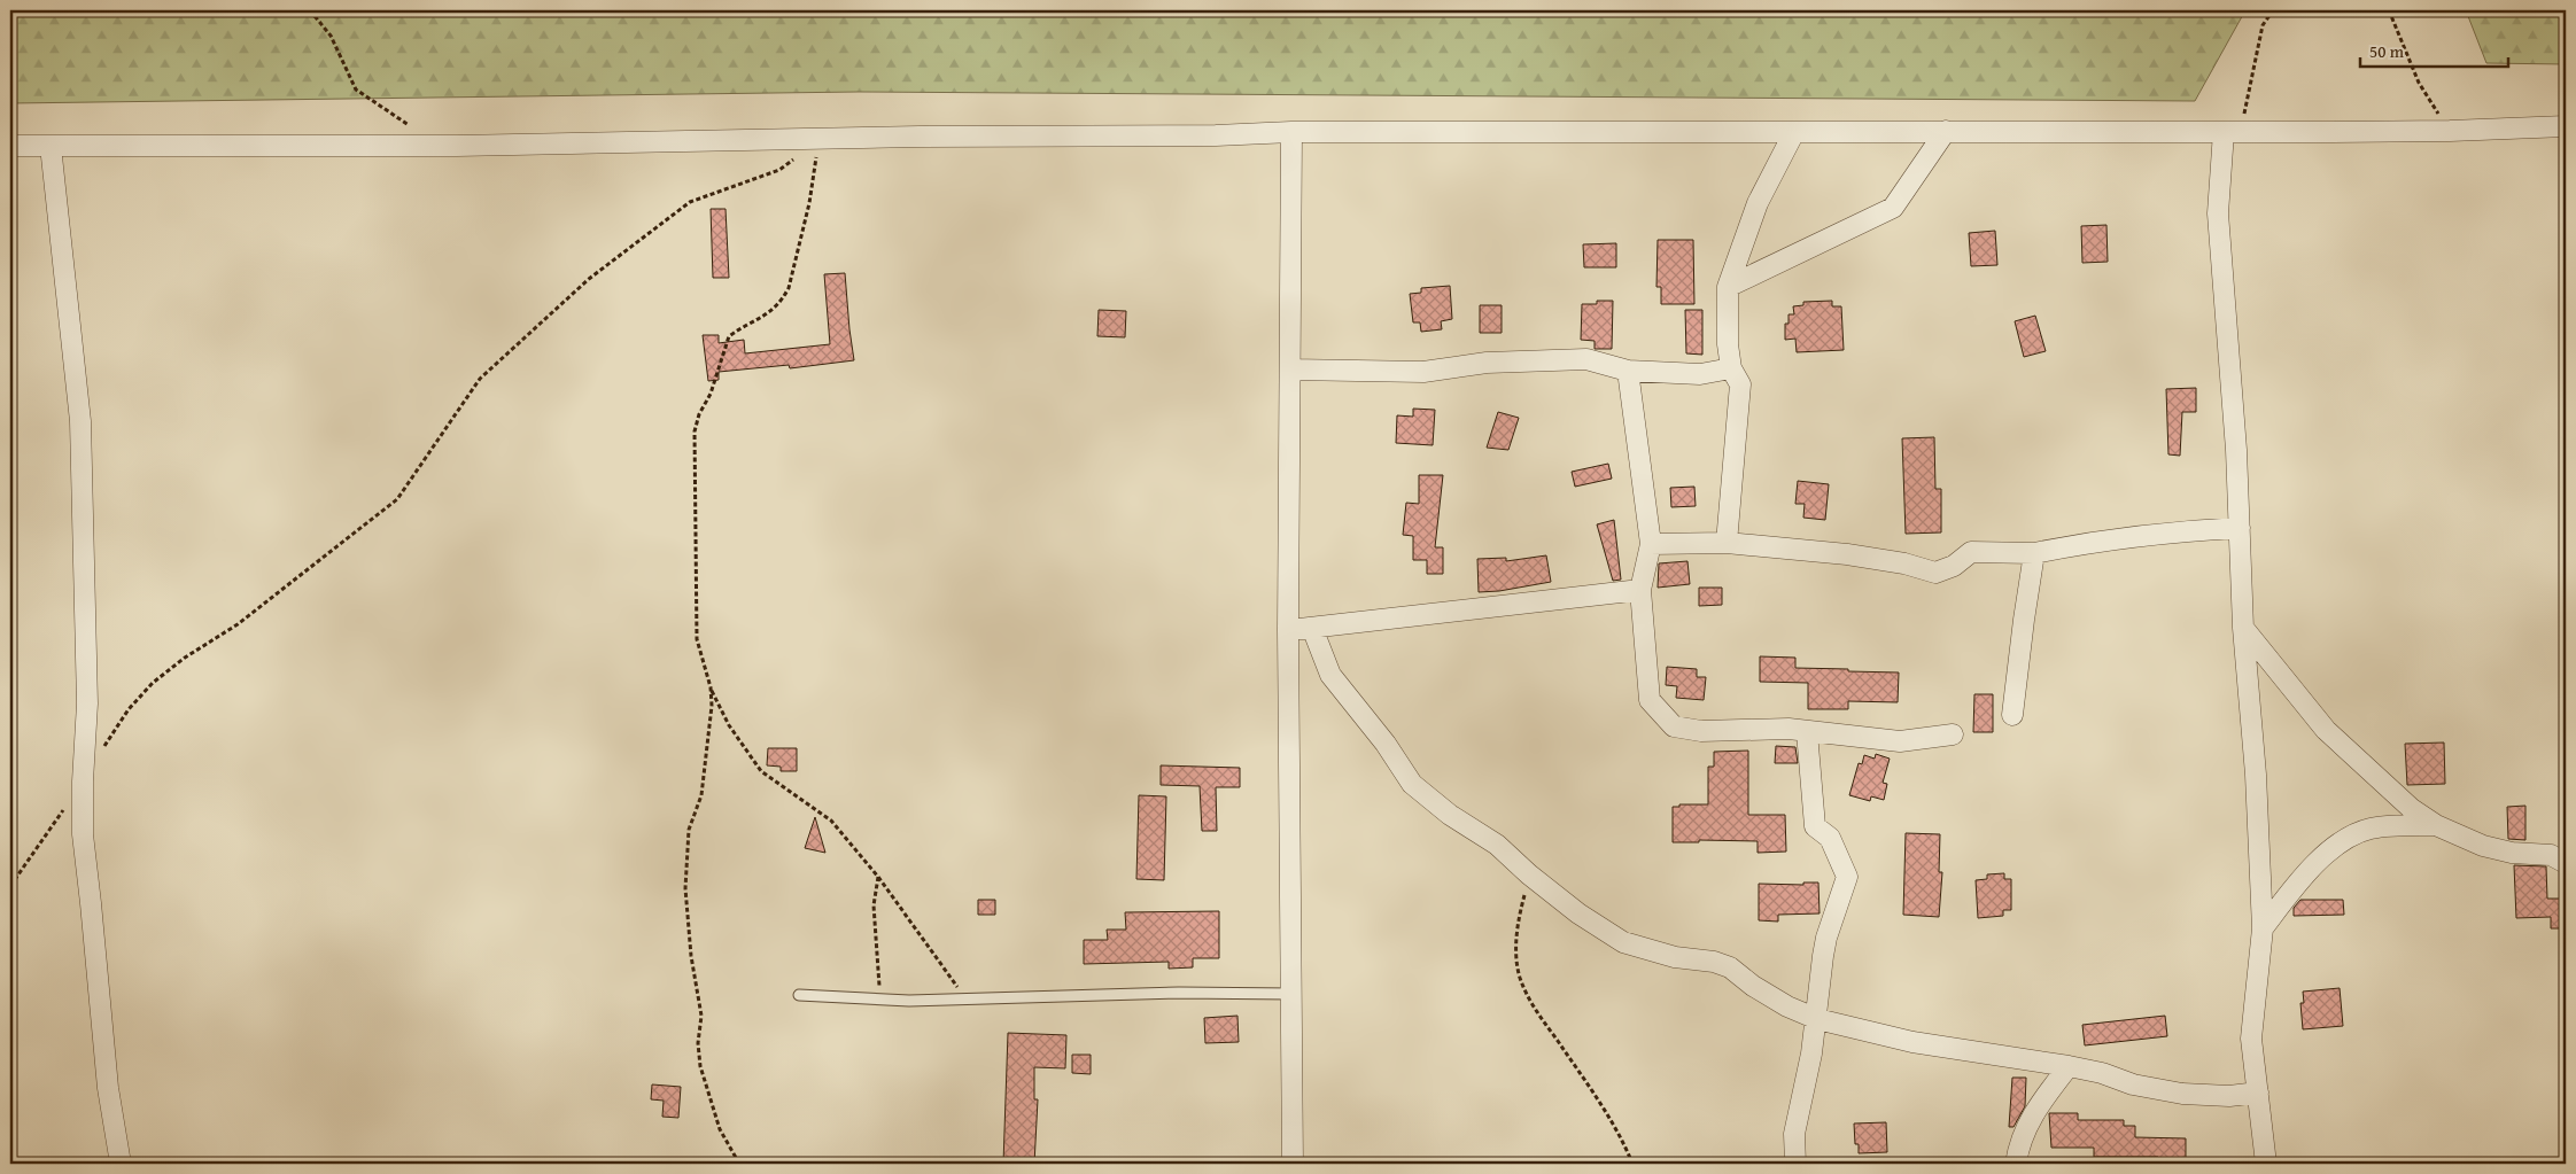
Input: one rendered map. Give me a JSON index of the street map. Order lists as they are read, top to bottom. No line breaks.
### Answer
{"scale_bar":"50 m"}
